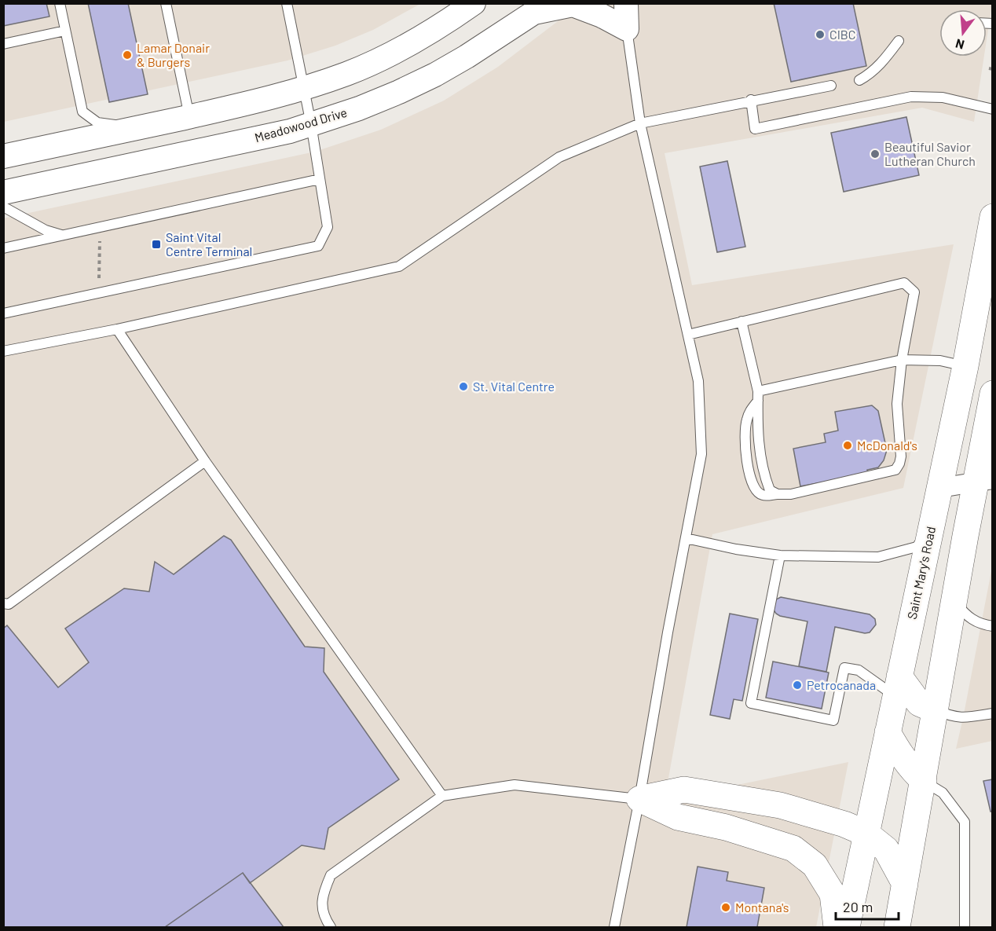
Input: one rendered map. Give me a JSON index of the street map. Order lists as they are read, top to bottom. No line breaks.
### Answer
{"streets":{"main road":["Saint Mary's Road"],"street":["Meadowood Drive"]},"places":{"other":["CIBC","Lamar Donair & Burgers","Beautiful Savior Lutheran Church","St. Vital Centre","McDonald's","Petrocanada","Montana's"],"transit":["Saint Vital Centre Terminal"]},"scale_bar":"20 m","north":"bottom"}
